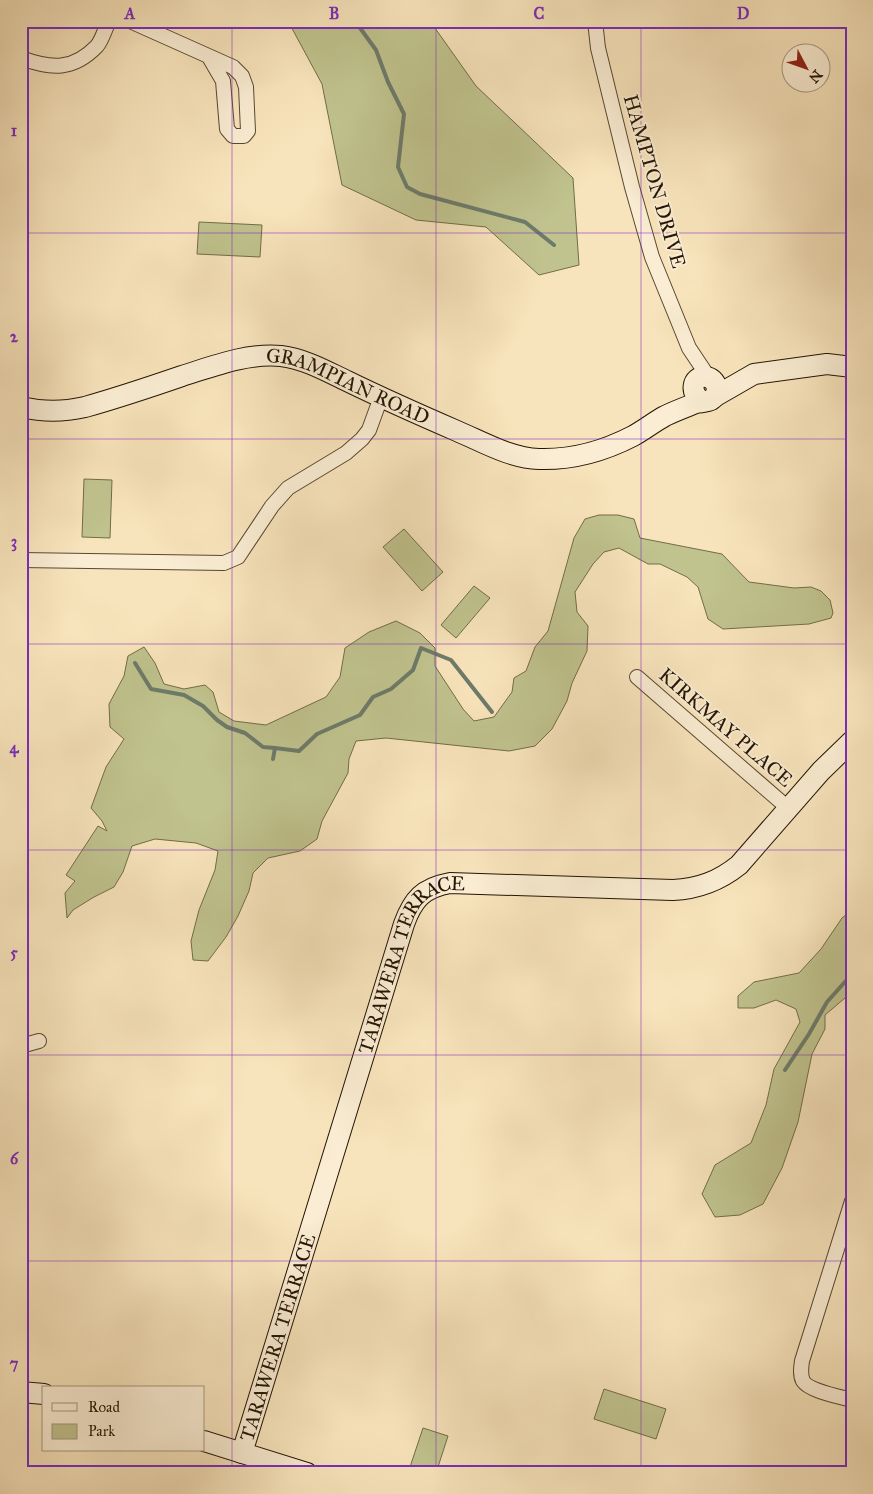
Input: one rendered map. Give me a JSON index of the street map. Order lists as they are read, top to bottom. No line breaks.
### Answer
{"streets":{"street":["HAMPTON DRIVE","GRAMPIAN ROAD","KIRKMAY PLACE","TARAWERA TERRACE"]},"crossings":[["HAMPTON DRIVE","GRAMPIAN ROAD"],["KIRKMAY PLACE","TARAWERA TERRACE"]],"legend":["Road","Park"],"north":"bottom right","grid":{"columns":["A","B","C","D"],"rows":["1","2","3","4","5","6","7"]}}
